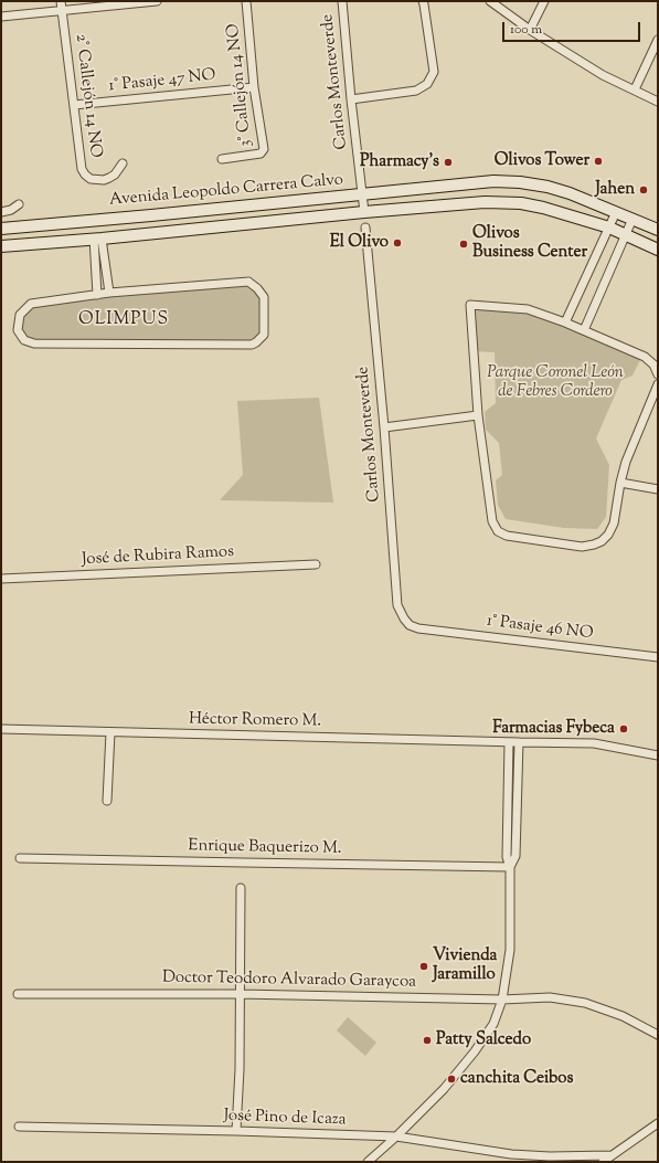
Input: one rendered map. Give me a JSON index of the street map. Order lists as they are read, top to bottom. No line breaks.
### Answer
{"streets":{"main road":["Avenida Leopoldo Carrera Calvo"],"street":["1° Pasaje 47 NO","Carlos Monteverde","3° Callejón 14 NO","2° Callejón 14 NO","José de Rubira Ramos","1° Pasaje 46 NO","Héctor Romero M.","Enrique Baquerizo M.","Doctor Teodoro Alvarado Garaycoa","José Pino de Icaza"]},"crossings":[["1° Pasaje 47 NO","3° Callejón 14 NO"],["1° Pasaje 47 NO","2° Callejón 14 NO"],["Carlos Monteverde","Avenida Leopoldo Carrera Calvo"],["Carlos Monteverde","1° Pasaje 46 NO"]],"districts":["OLIMPUS"],"parks":["Parque Coronel León de Febres Cordero"],"places":["Olivos Tower","Pharmacy's","Jahen","El Olivo","Olivos Business Center","Farmacias Fybeca","Vivienda Jaramillo","Patty Salcedo","canchita Ceibos"],"scale_bar":"100 m"}
